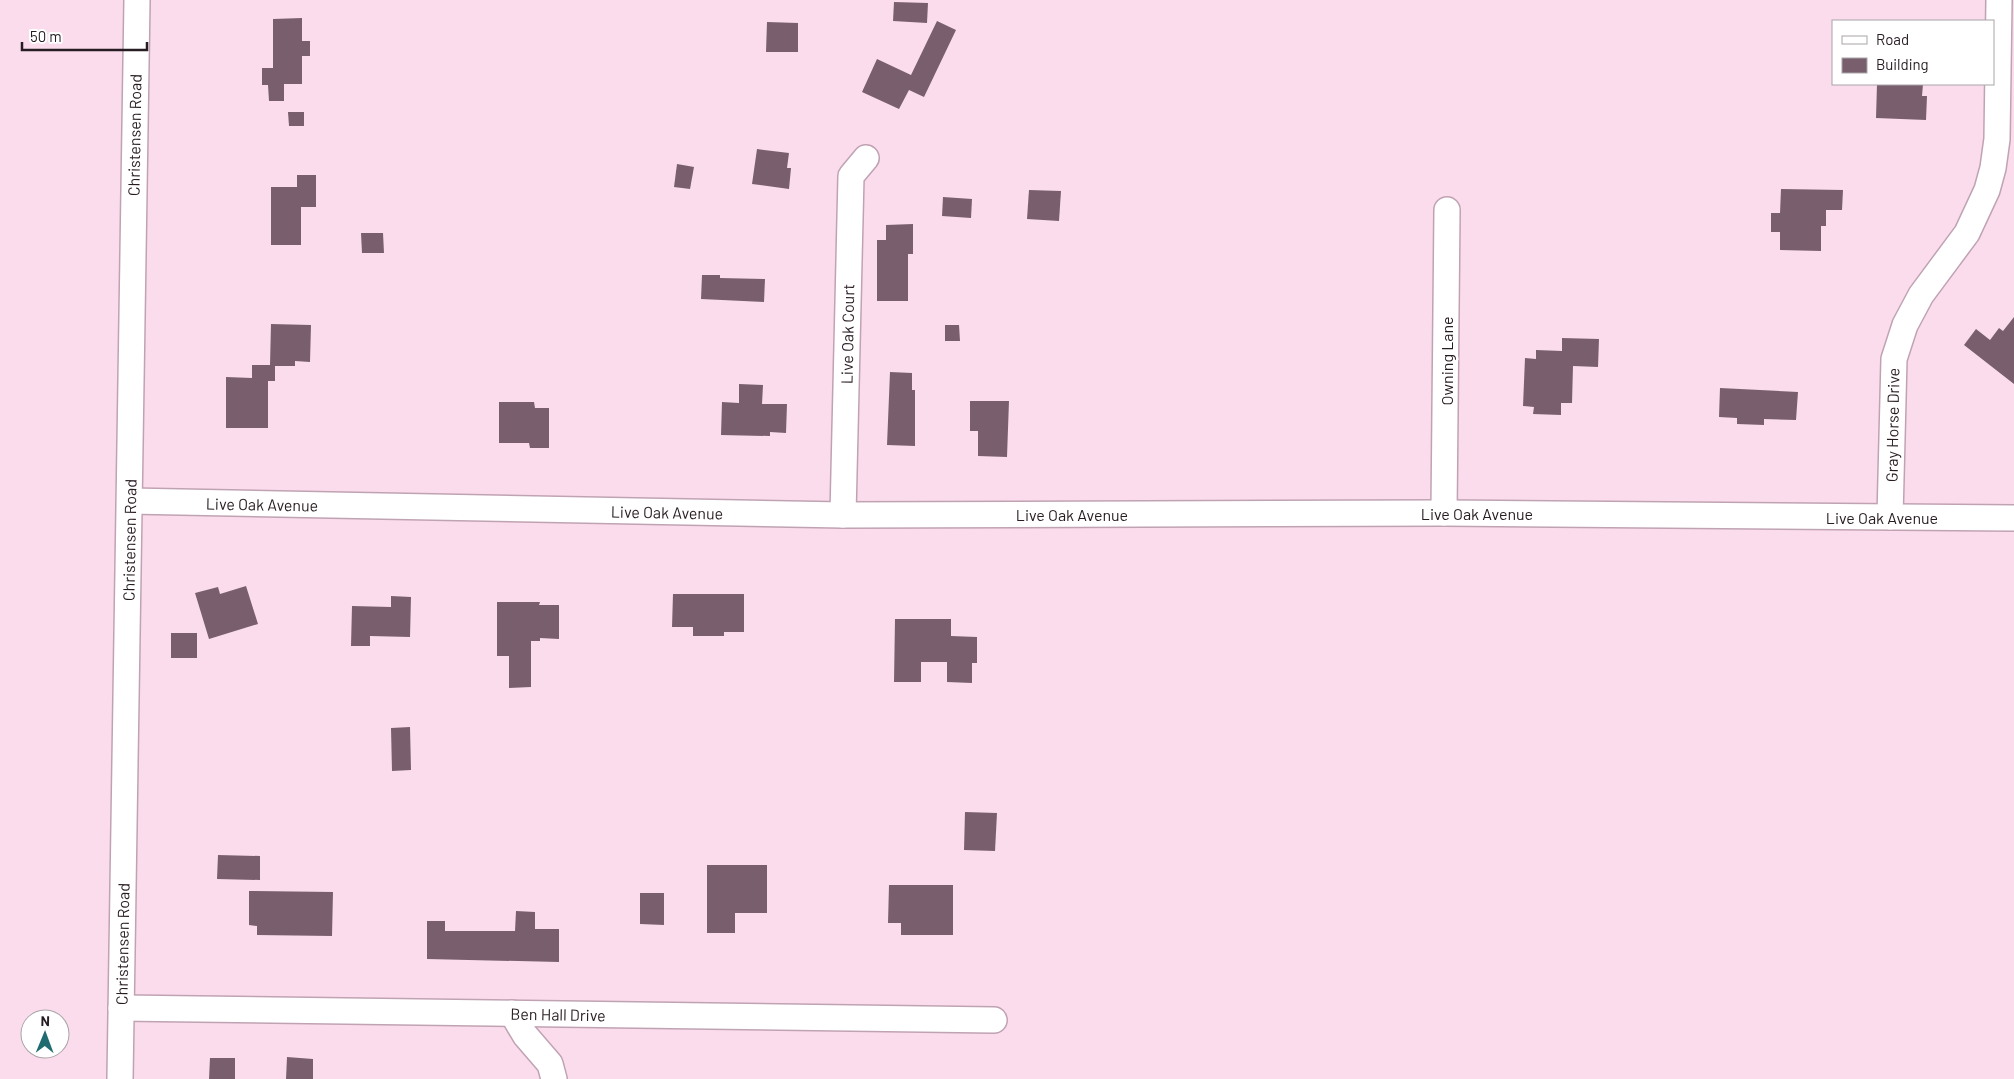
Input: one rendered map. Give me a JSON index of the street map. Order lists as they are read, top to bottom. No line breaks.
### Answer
{"streets":{"street":["Christensen Road","Live Oak Court","Owning Lane","Gray Horse Drive","Live Oak Avenue","Ben Hall Drive"]},"crossings":[["Christensen Road","Live Oak Avenue"],["Christensen Road","Ben Hall Drive"],["Live Oak Court","Live Oak Avenue"],["Owning Lane","Live Oak Avenue"],["Gray Horse Drive","Live Oak Avenue"]],"legend":["Road","Building"],"scale_bar":"50 m","north":"top"}
